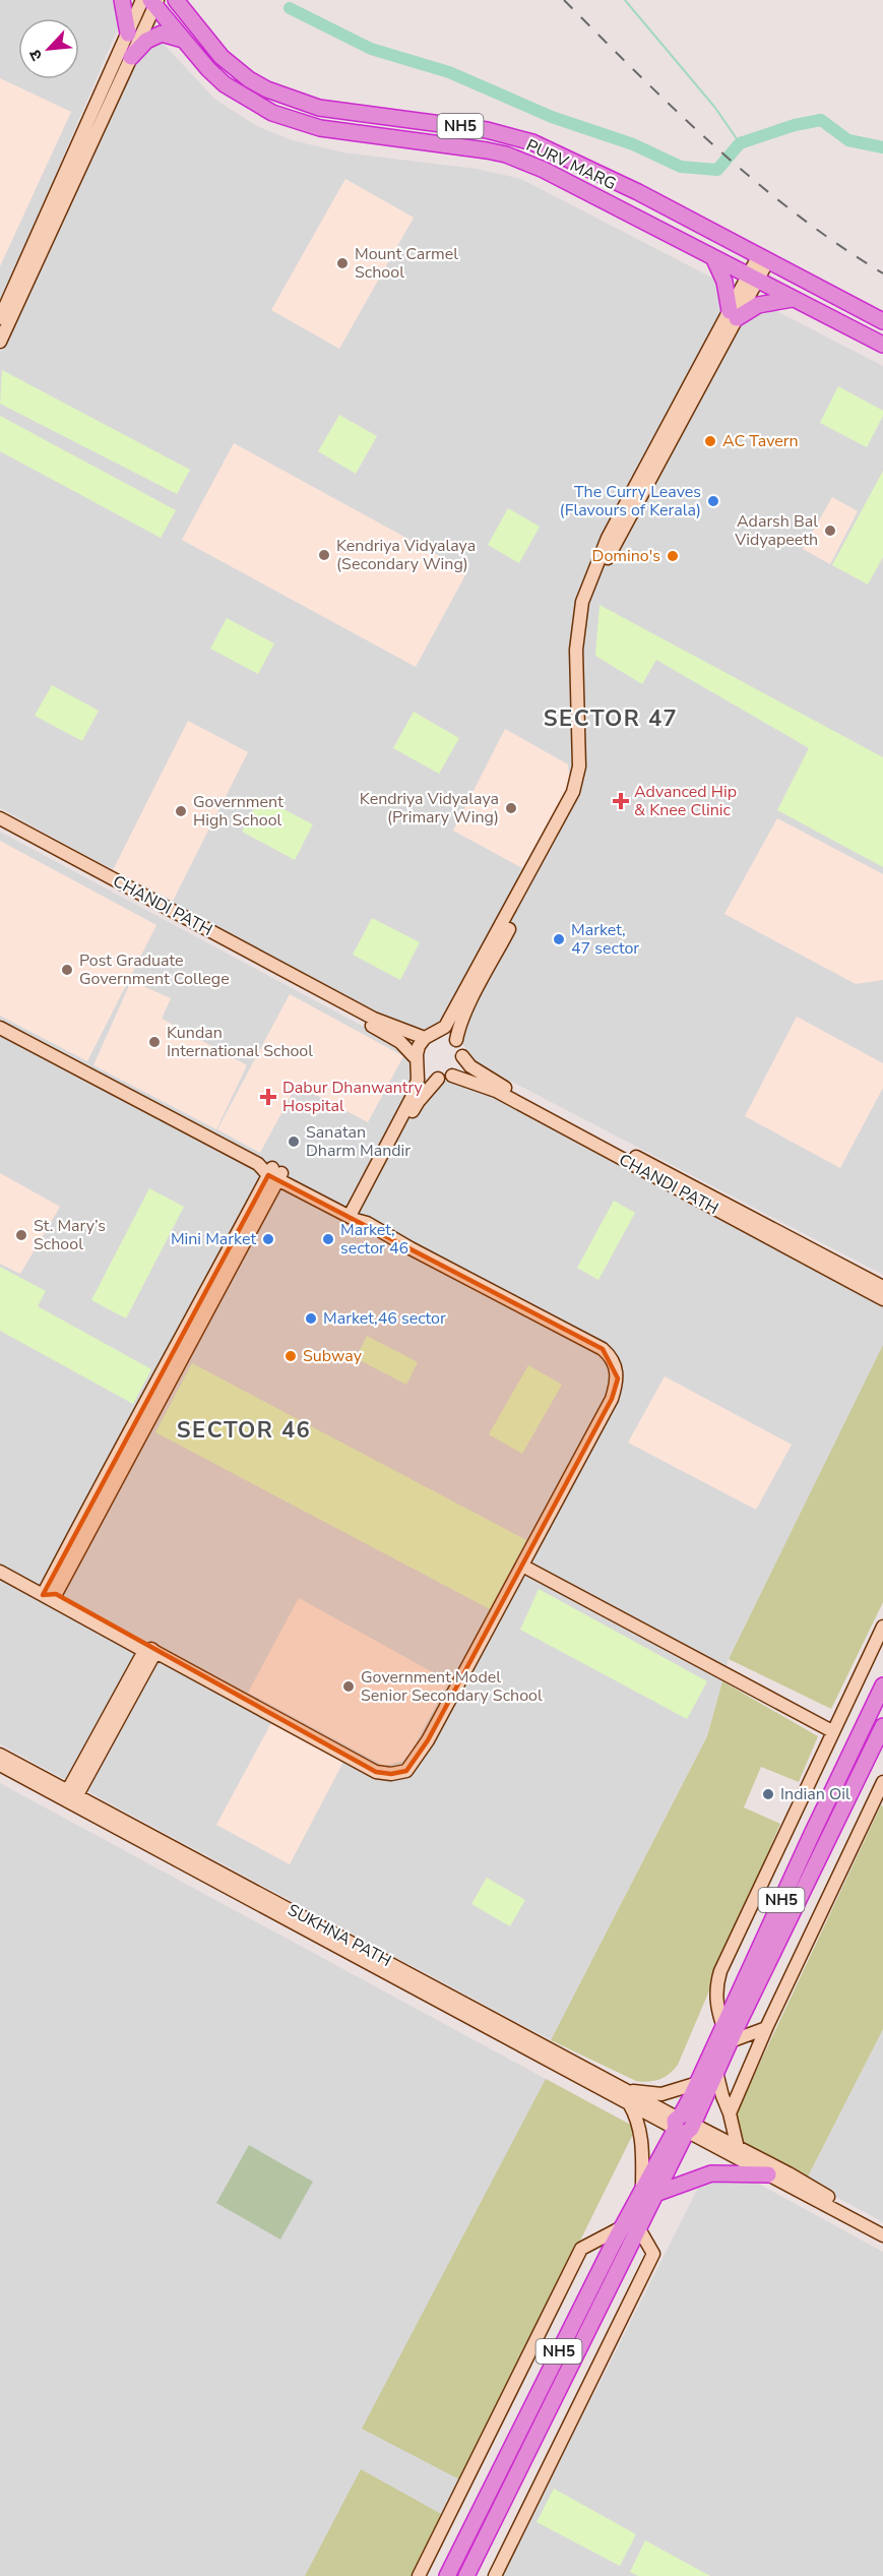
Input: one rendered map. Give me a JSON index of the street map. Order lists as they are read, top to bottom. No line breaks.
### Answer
{"streets":{"highway":["NH5","PURV MARG"],"street":["CHANDI PATH","SUKHNA PATH"]},"crossings":[["NH5","SUKHNA PATH"]],"districts":["SECTOR 47","SECTOR 46"],"places":{"other":["Mount Carmel School","AC Tavern","The Curry Leaves (Flavours of Kerala)","Adarsh Bal Vidyapeeth","Kendriya Vidyalaya (Secondary Wing)","Domino's","Kendriya Vidyalaya (Primary Wing)","Government High School","Market, 47 sector","Post Graduate Government College","Kundan International School","Sanatan Dharm Mandir","St. Mary’s School","Mini Market","Market, sector 46","Market,46 sector","Subway","Government Model Senior Secondary School","Indian Oil"],"health":["Advanced Hip & Knee Clinic","Dabur Dhanwantry Hospital"]},"north":"bottom left"}
